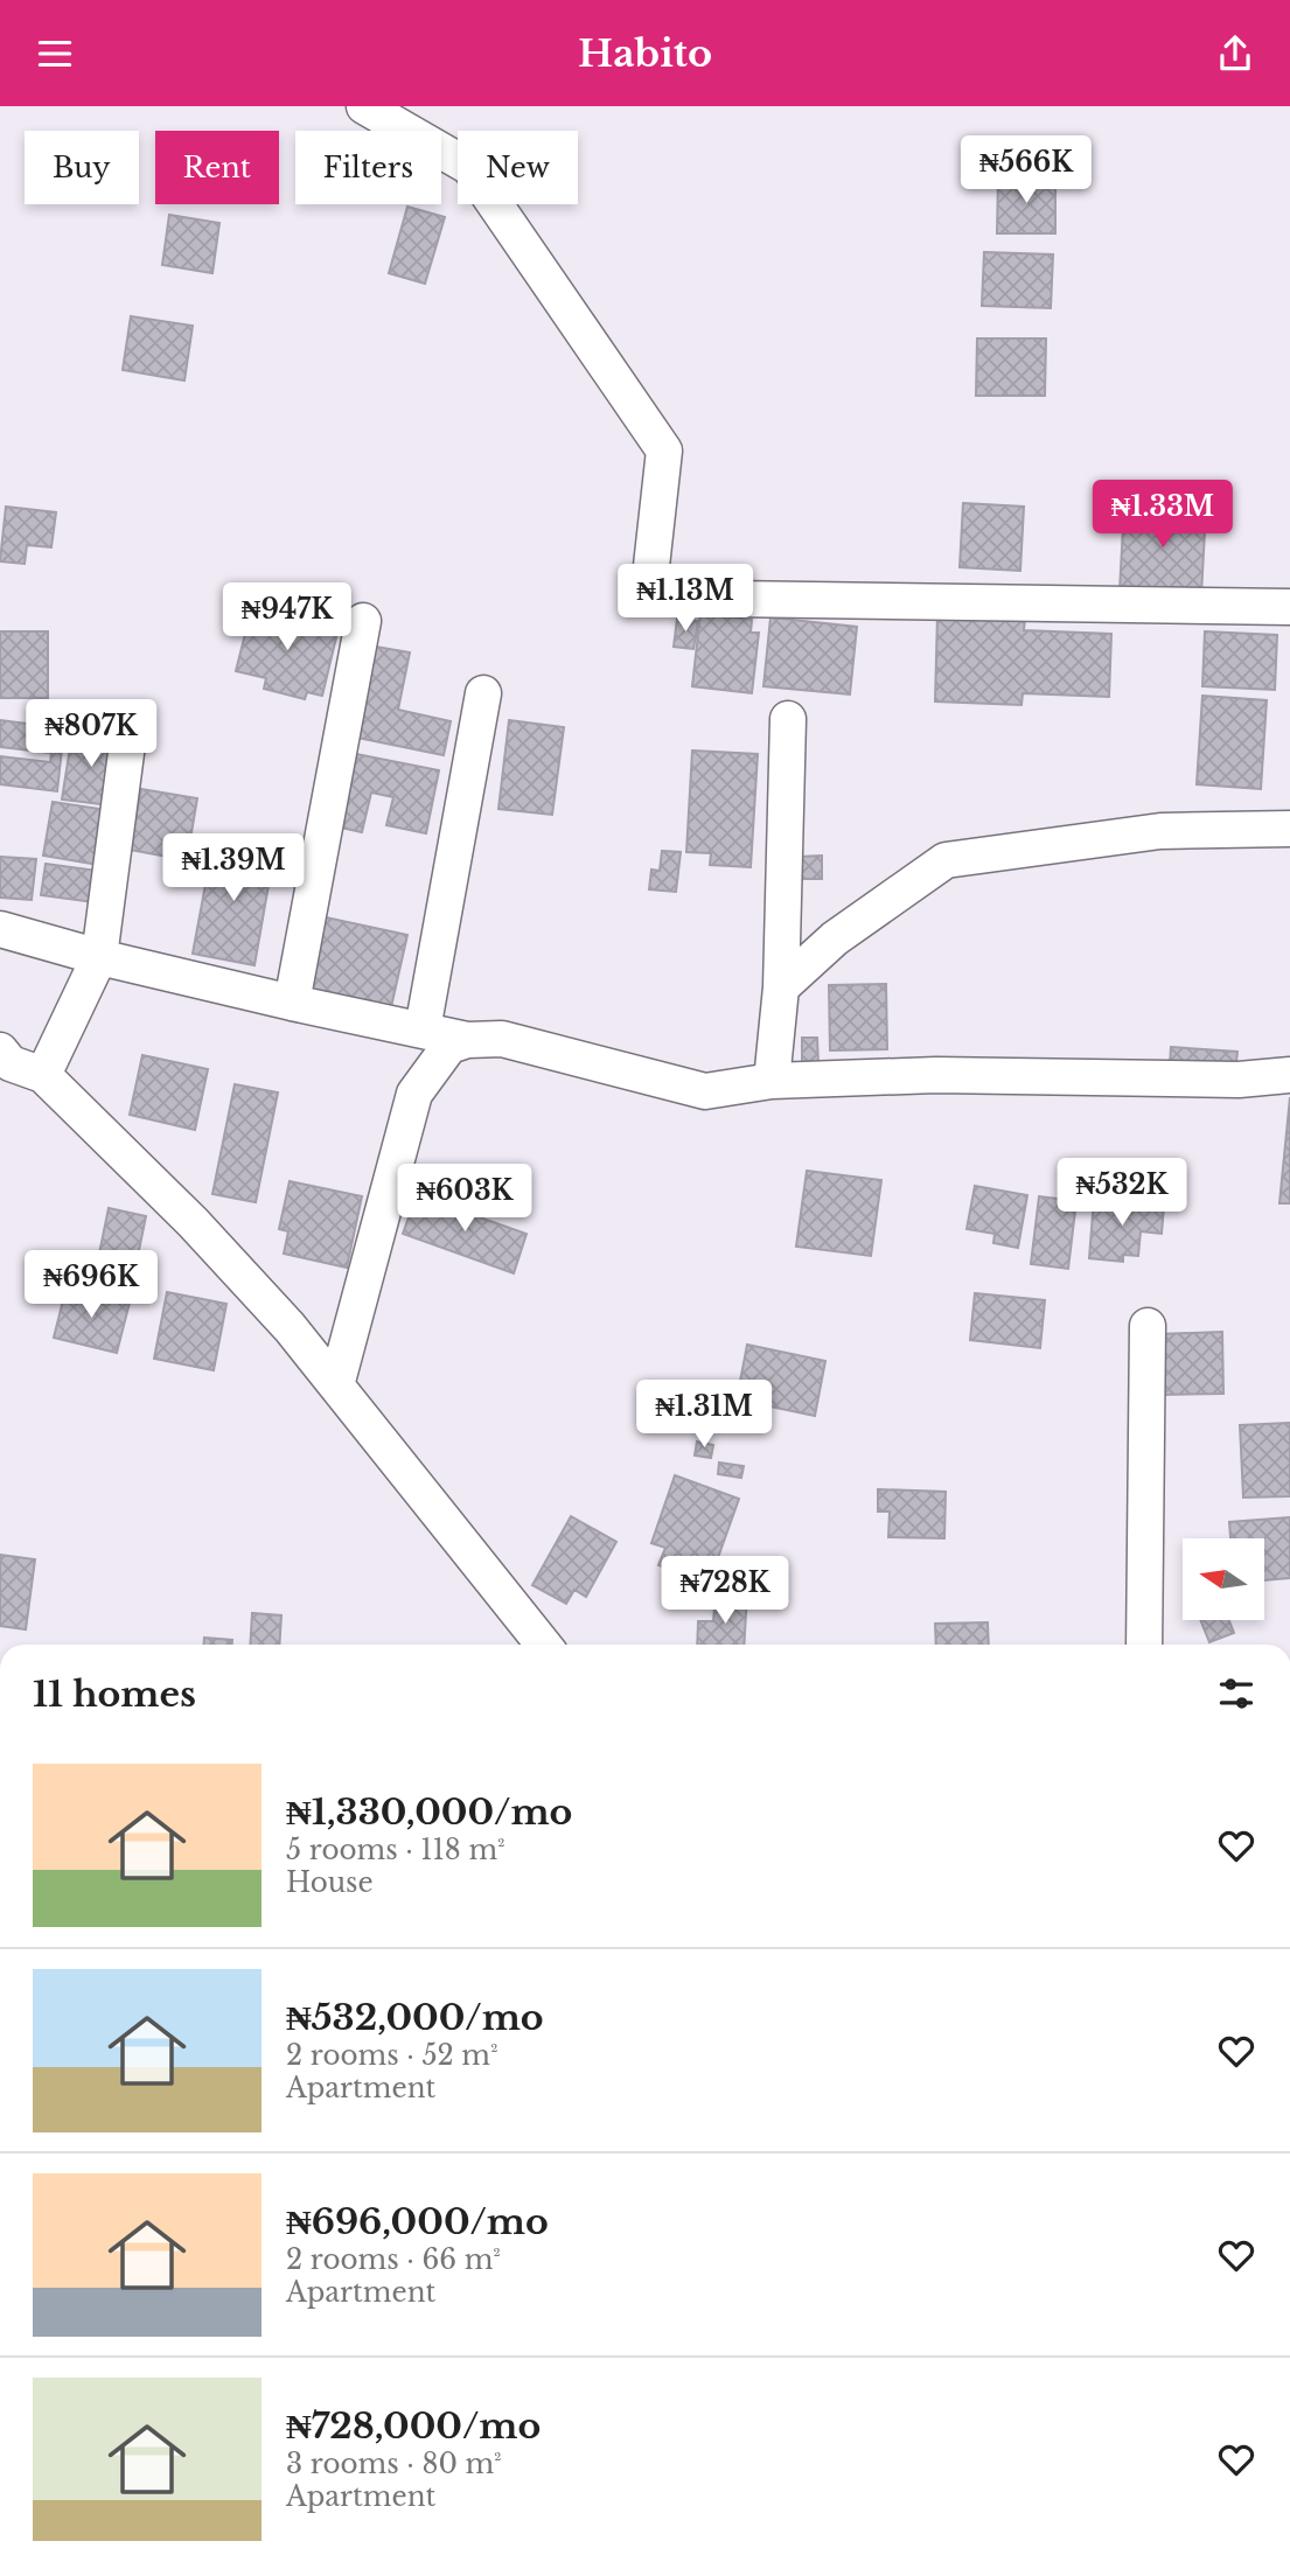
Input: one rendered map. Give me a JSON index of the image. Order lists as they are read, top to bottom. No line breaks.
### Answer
{"north":"left","page":{"header":"Habito","chip":["Buy","Rent","Filters","New"],"price":["₦566K","₦1.33M","₦1.13M","₦947K","₦807K","₦1.39M","₦532K","₦603K","₦696K","₦1.31M","₦728K"],"heading":"11 homes","list":[{"name":"₦1,330,000/mo","note":"5 rooms · 118 m² · House"},{"name":"₦532,000/mo","note":"2 rooms · 52 m² · Apartment"},{"name":"₦696,000/mo","note":"2 rooms · 66 m² · Apartment"},{"name":"₦728,000/mo","note":"3 rooms · 80 m² · Apartment"}]}}
